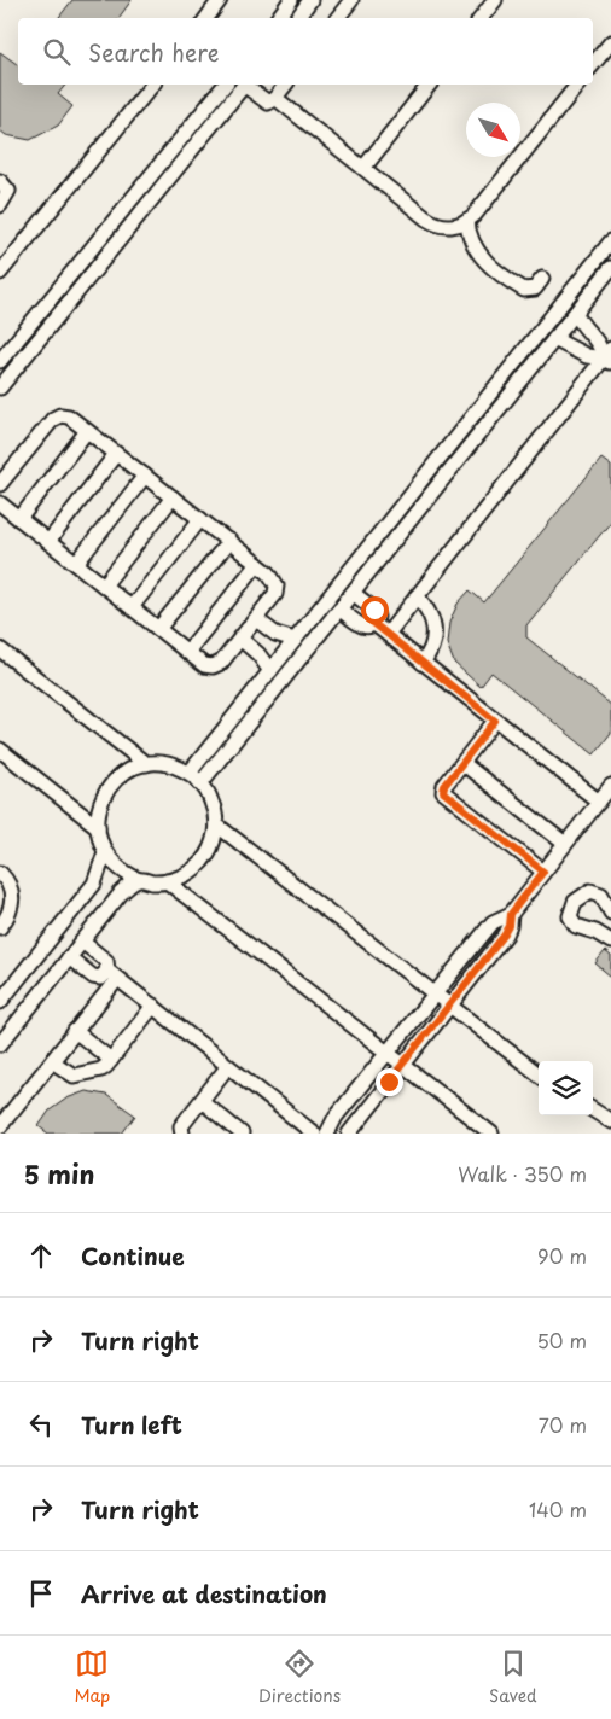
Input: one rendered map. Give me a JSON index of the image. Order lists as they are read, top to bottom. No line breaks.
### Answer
{"north":"bottom right","page":{"search":"Search here","heading":["5 min","Walk · 350 m"],"list":[["Continue","90 m"],["Turn right","50 m"],["Turn left","70 m"],["Turn right","140 m"],"Arrive at destination"],"nav":["Map","Directions","Saved"]}}
